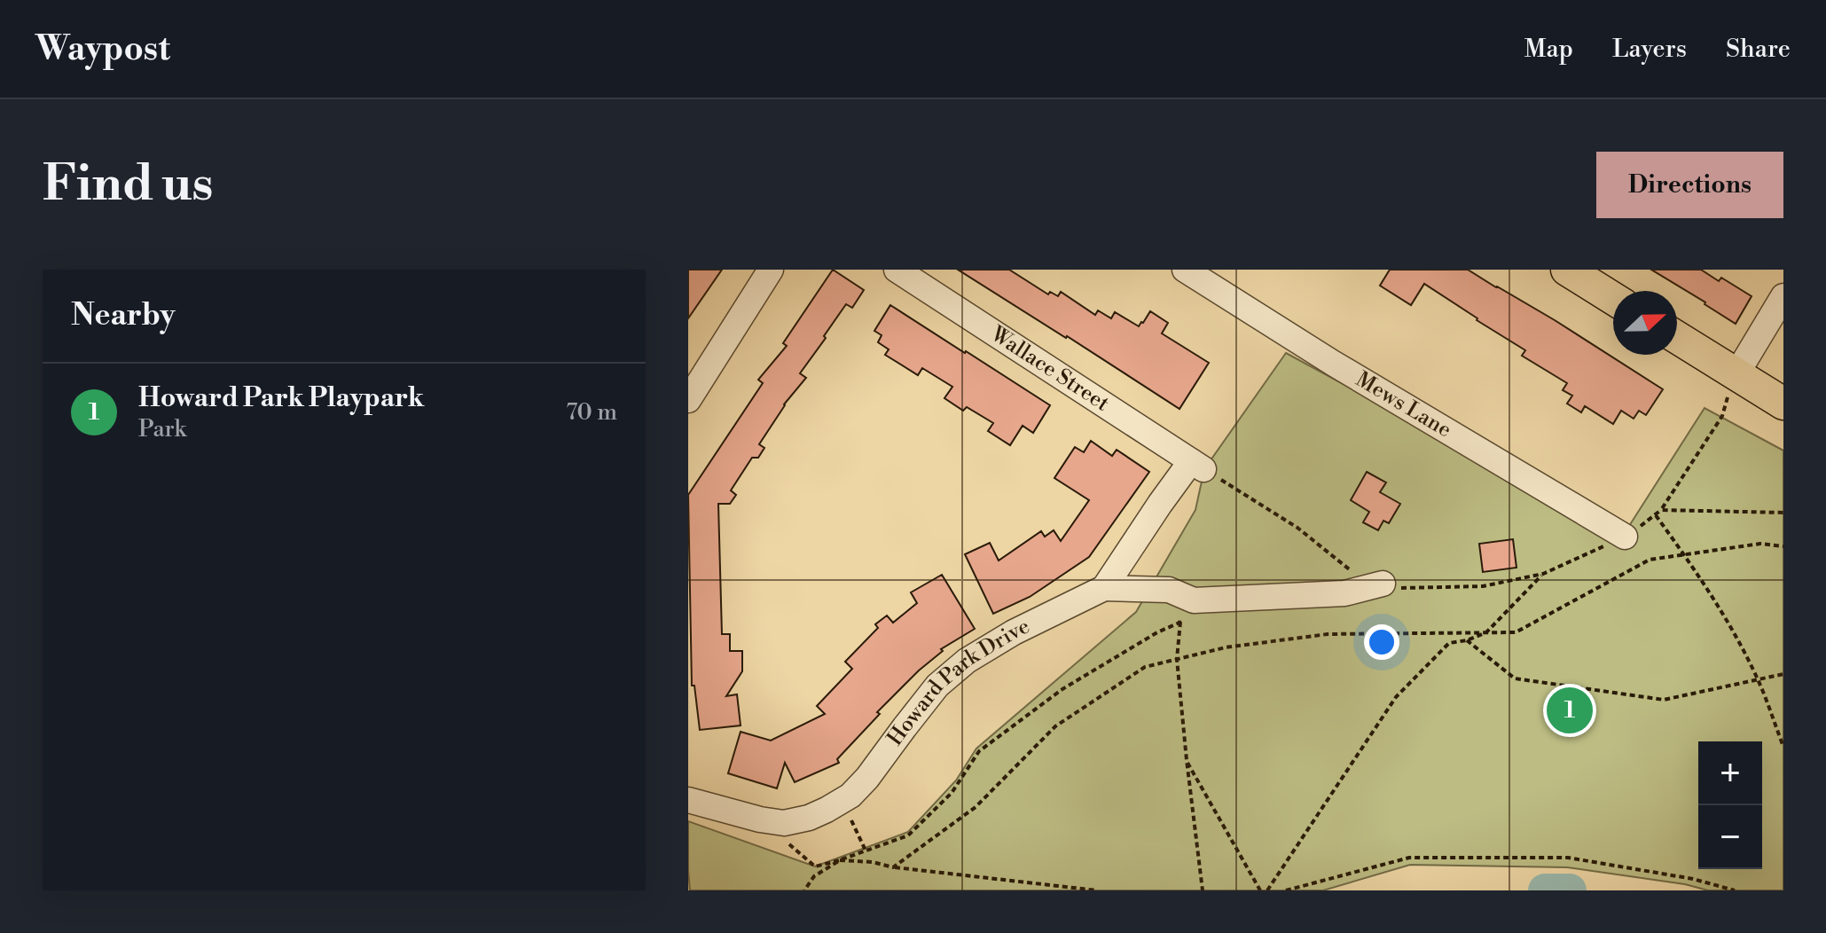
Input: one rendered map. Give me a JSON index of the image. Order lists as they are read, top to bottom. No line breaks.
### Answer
{"streets":{"street":["Wallace Street","Mews Lane","Howard Park Drive"]},"north":"right","page":{"header":"Waypost","nav":["Map","Layers","Share"],"buttons":"Directions","title":"Find us","heading":"Nearby","list":[{"mark":"1","name":"Howard Park Playpark","note":"Park","value":"70 m"}],"pins":"1","map_buttons":["+","−"]}}
